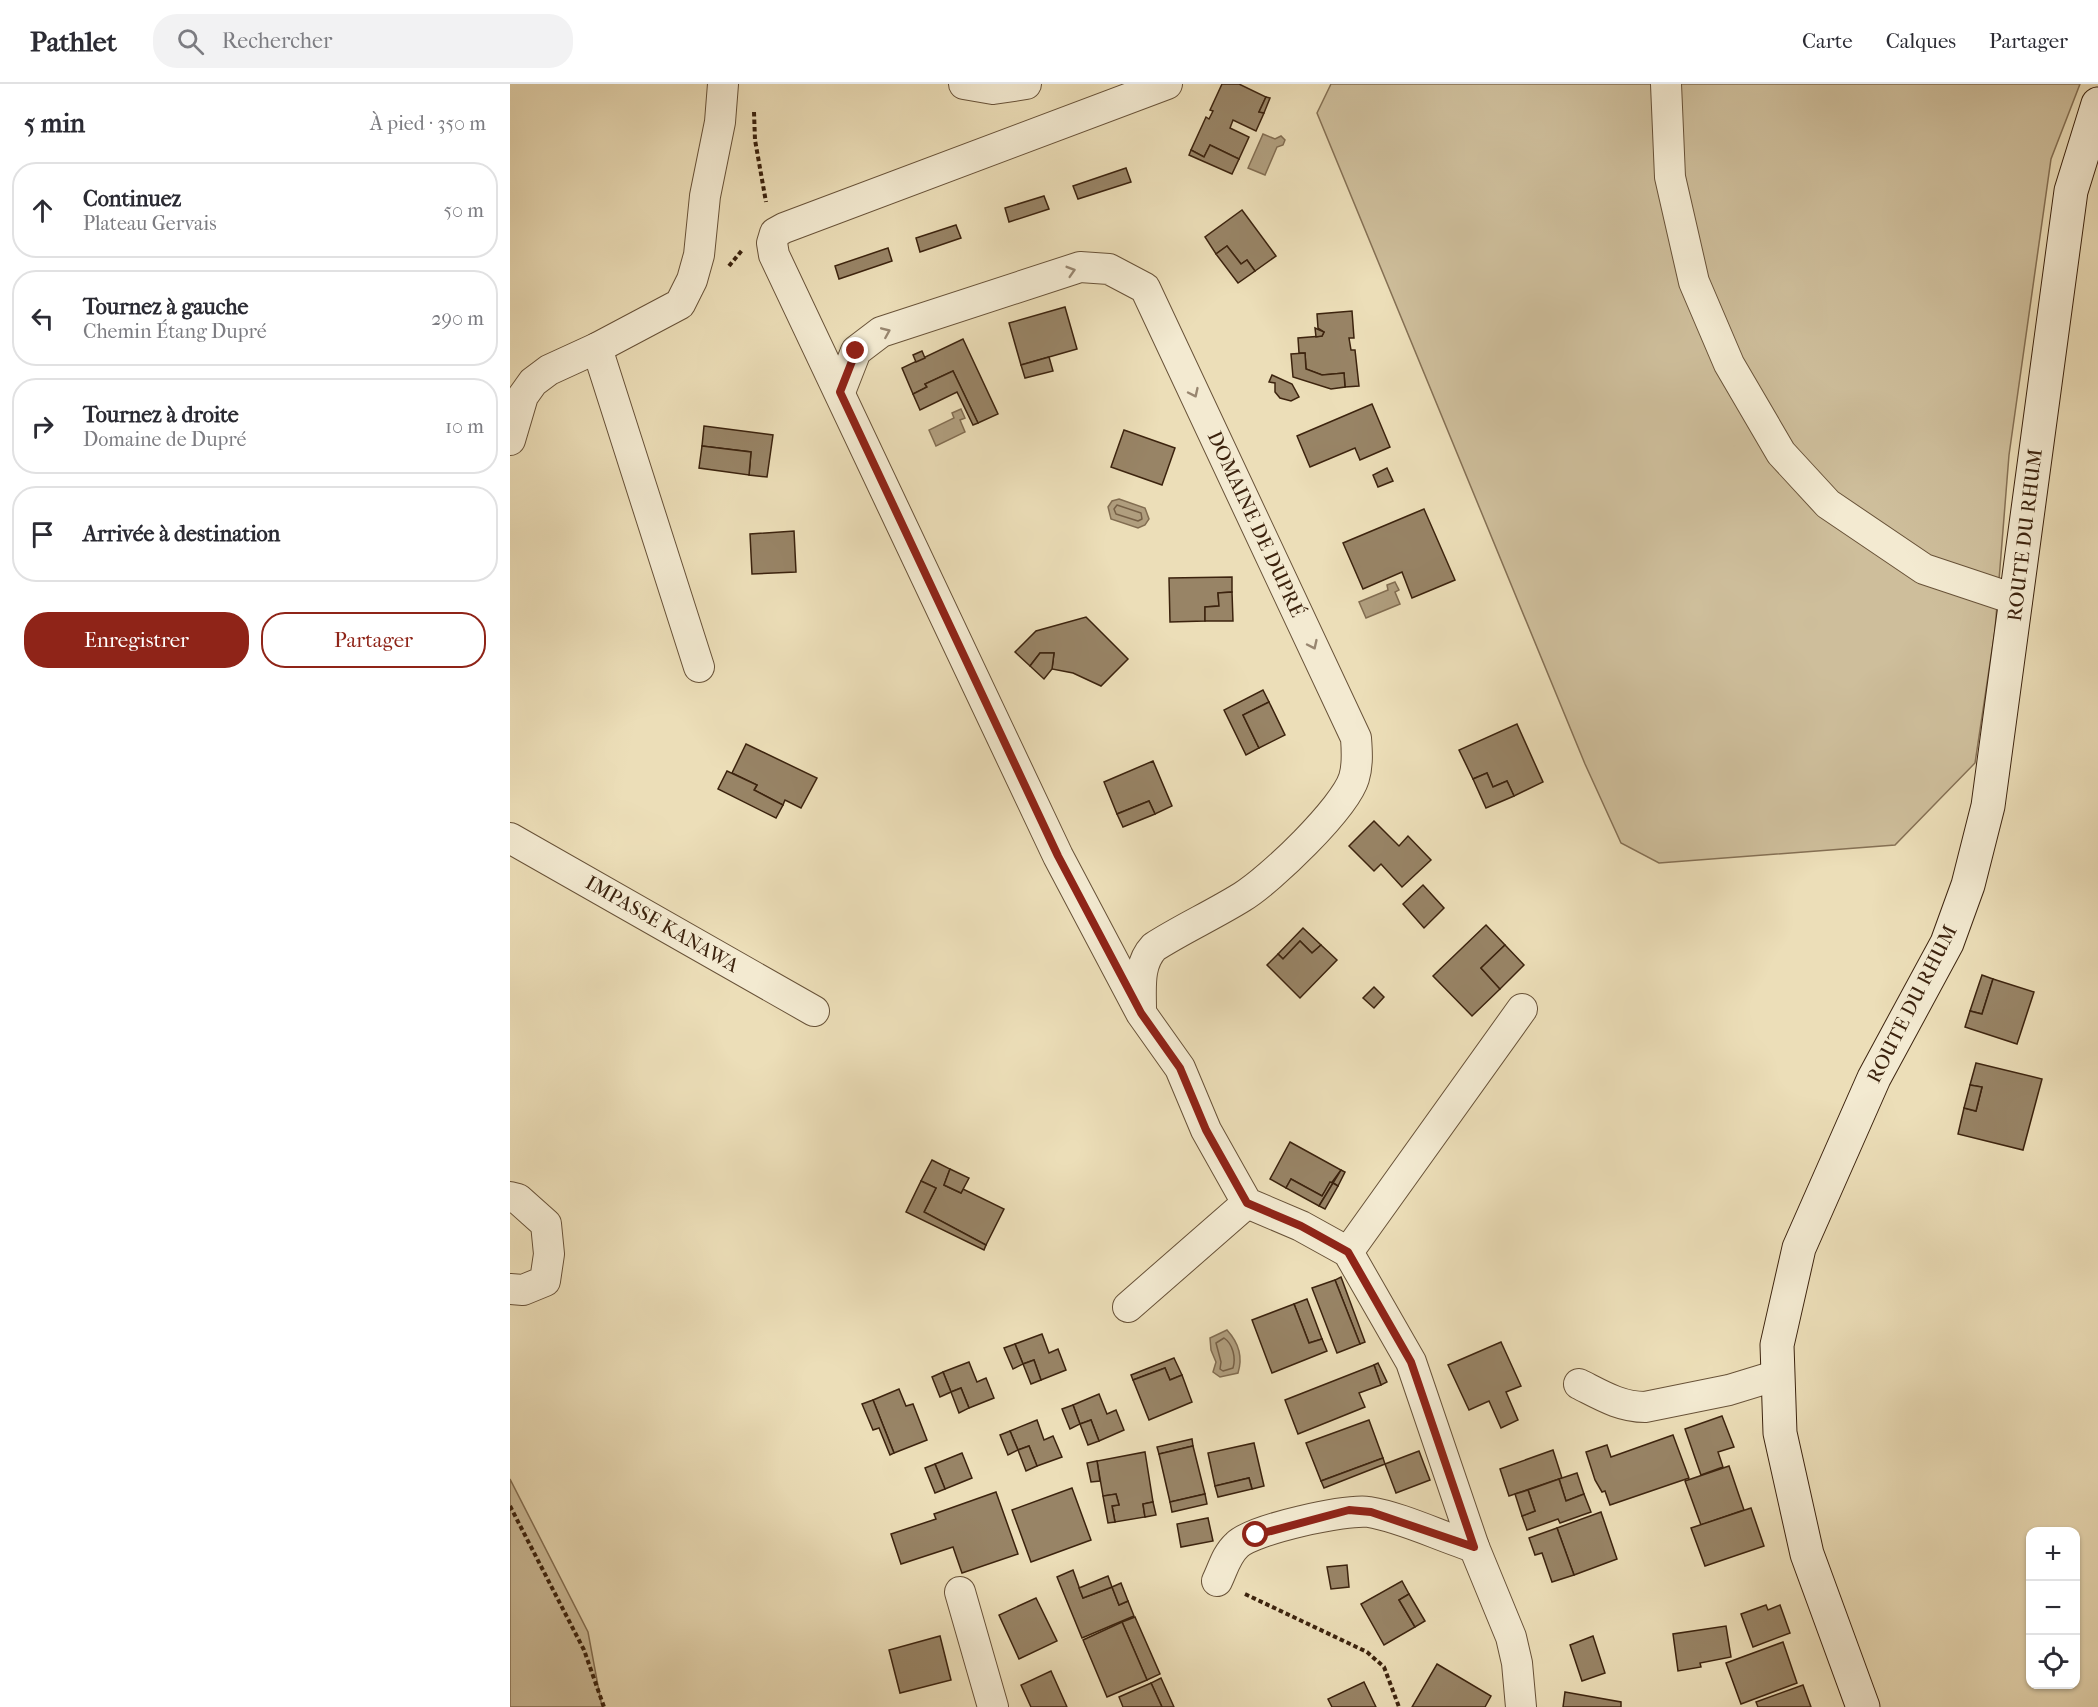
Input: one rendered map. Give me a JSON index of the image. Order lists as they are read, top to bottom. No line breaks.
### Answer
{"streets":{"street":["DOMAINE DE DUPRÉ","ROUTE DU RHUM","IMPASSE KANAWA"]},"page":{"header":"Pathlet","search":"Rechercher","nav":["Carte","Calques","Partager"],"heading":["5 min","À pied · 350 m"],"list":[["Continuez","Plateau Gervais","50 m"],["Tournez à gauche","Chemin Étang Dupré","290 m"],["Tournez à droite","Domaine de Dupré","10 m"],"Arrivée à destination"],"buttons":["Enregistrer","Partager"],"map_buttons":["+","−"]}}
